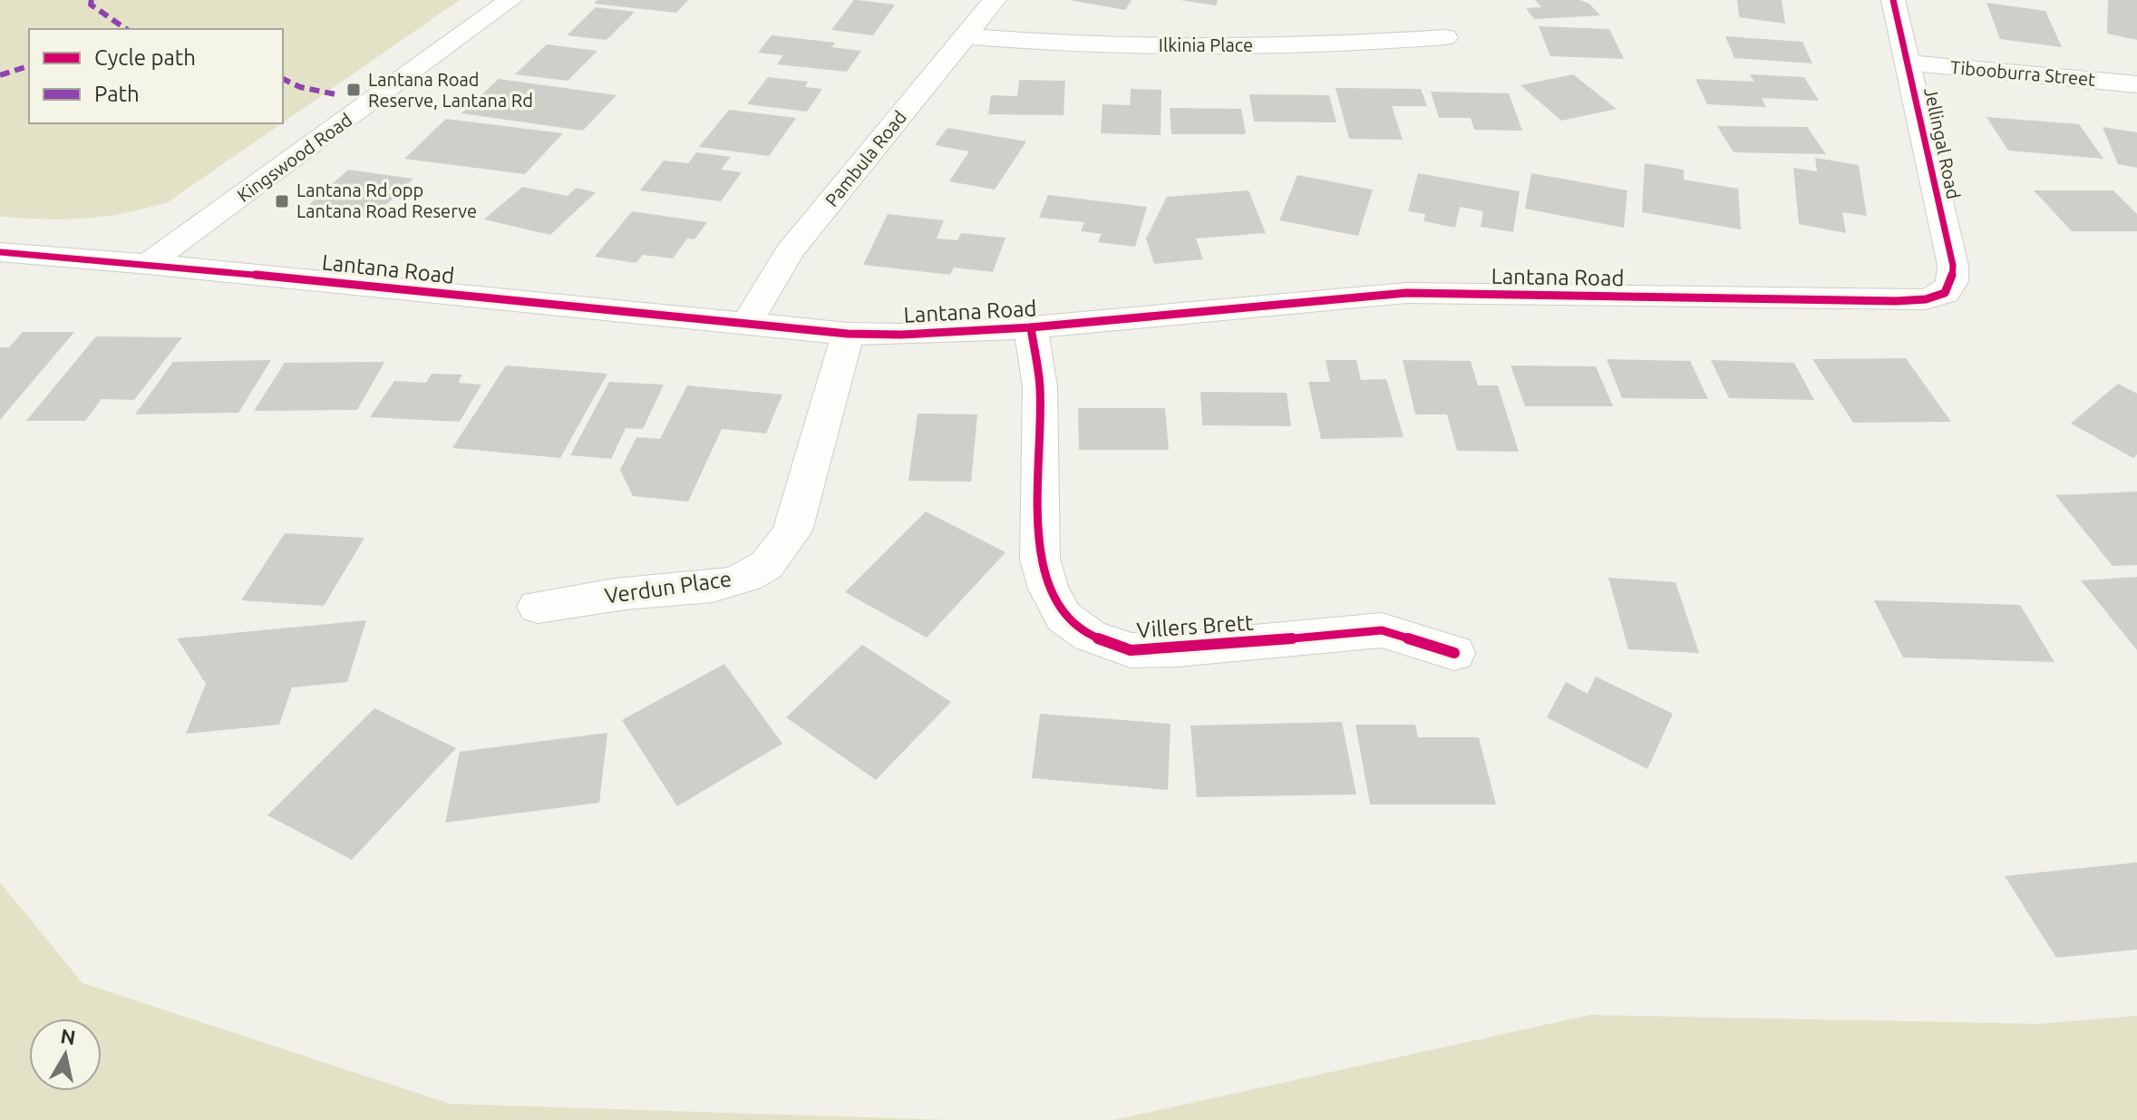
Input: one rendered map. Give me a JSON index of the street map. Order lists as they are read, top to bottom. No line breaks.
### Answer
{"streets":{"street":["Ilkinia Place","Tibooburra Street","Jellingal Road","Kingswood Road","Pambula Road","Lantana Road","Verdun Place","Villers Brett"]},"crossings":[["Ilkinia Place","Pambula Road"],["Tibooburra Street","Jellingal Road"],["Jellingal Road","Lantana Road"],["Kingswood Road","Lantana Road"],["Pambula Road","Lantana Road"],["Lantana Road","Verdun Place"],["Lantana Road","Villers Brett"]],"places":{"transit":["Lantana Road Reserve, Lantana Rd","Lantana Rd opp Lantana Road Reserve"]},"legend":["Cycle path","Path"],"north":"top"}
